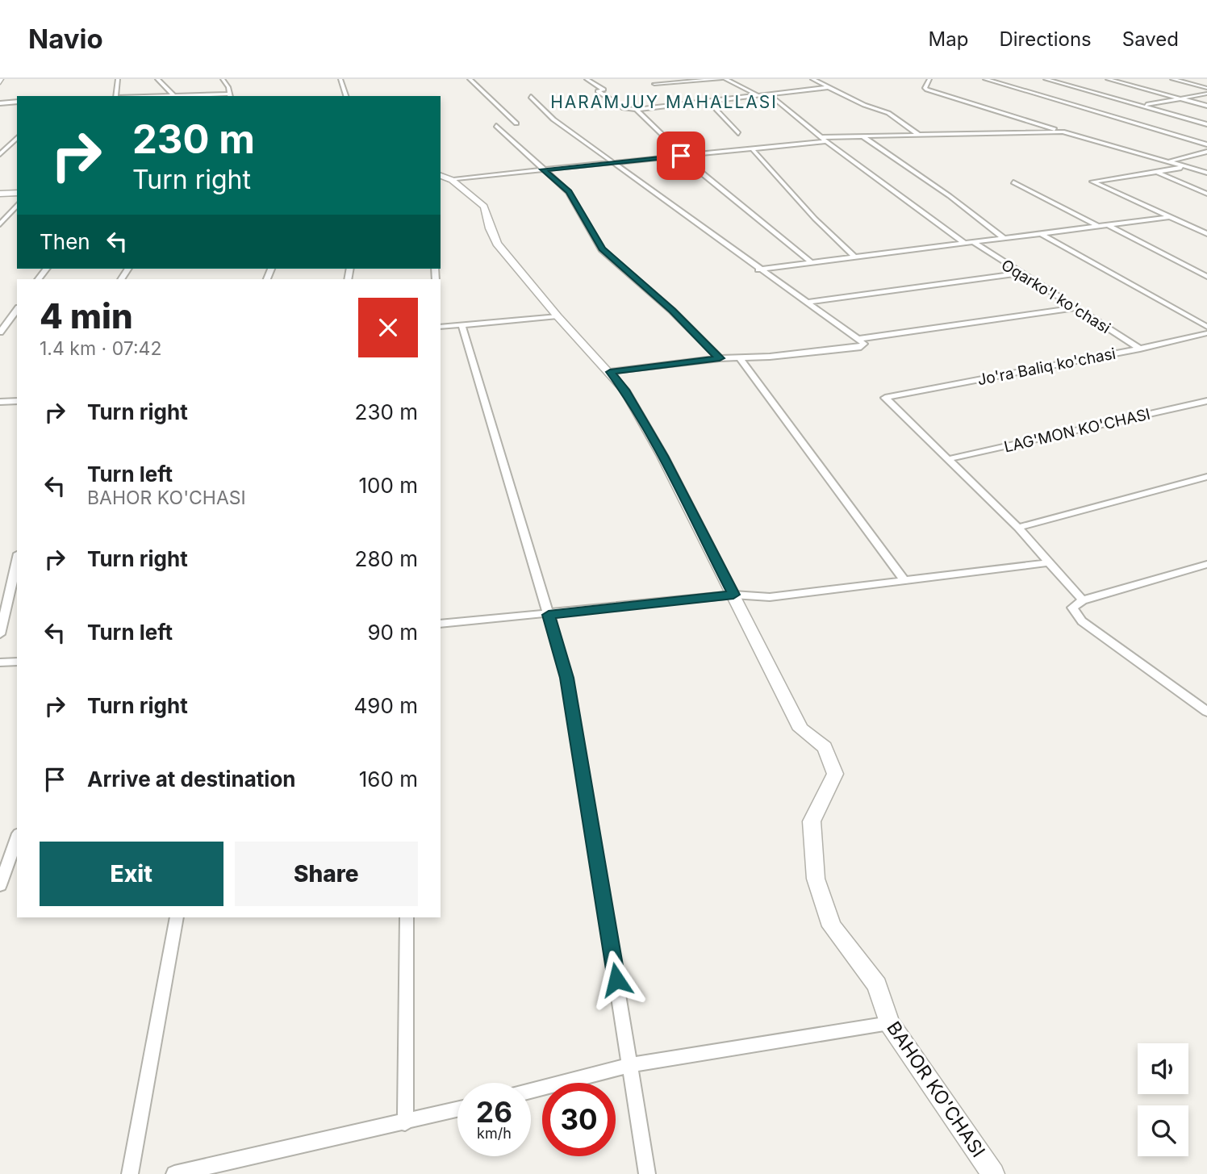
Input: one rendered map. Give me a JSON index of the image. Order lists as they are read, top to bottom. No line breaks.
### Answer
{"streets":{"street":["Oqarko'l ko'chasi","Jo'ra Baliq ko'chasi","LAG'MON KO'CHASI","BAHOR KO'CHASI"]},"crossings":[["Oqarko'l ko'chasi","Jo'ra Baliq ko'chasi"],["Jo'ra Baliq ko'chasi","LAG'MON KO'CHASI"]],"districts":["HARAMJUY MAHALLASI"],"page":{"header":"Navio","nav":["Map","Directions","Saved"],"turn":["230 m","Turn right"],"then":"Then","heading":["4 min","1.4 km · 07:42"],"list":[{"name":"Turn right","value":"230 m"},{"name":"Turn left","note":"BAHOR KO'CHASI","value":"100 m"},{"name":"Turn right","value":"280 m"},{"name":"Turn left","value":"90 m"},{"name":"Turn right","value":"490 m"},{"name":"Arrive at destination","value":"160 m"}],"buttons":["Exit","Share"],"speed":"26 km/h","limit":"30"}}
